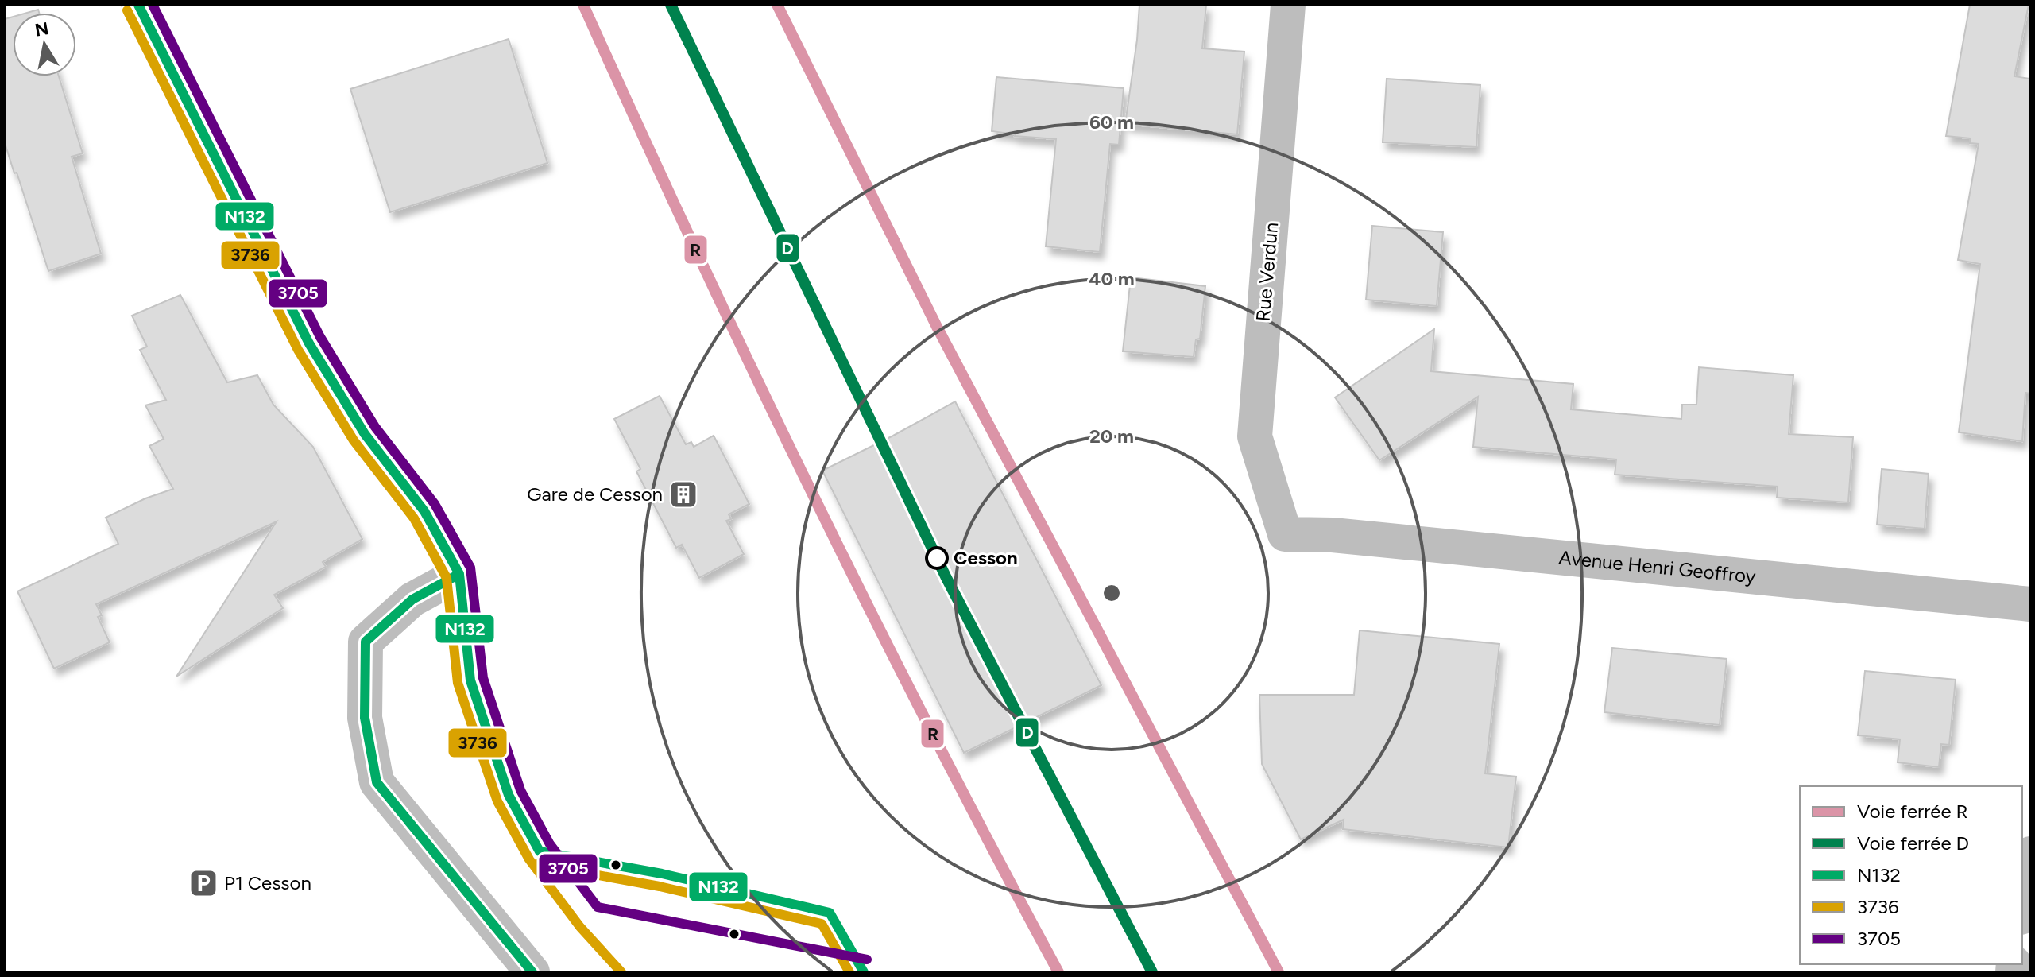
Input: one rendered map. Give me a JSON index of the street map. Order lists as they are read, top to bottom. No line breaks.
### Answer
{"streets":{"street":["Rue Verdun","Avenue Henri Geoffroy"]},"crossings":[["Rue Verdun","Avenue Henri Geoffroy"]],"places":{"building":["Gare de Cesson"],"other":["Cesson"],"parking":["P1 Cesson"]},"lines":["rail line R","rail line D","transit line N132","transit line 3705","transit line 3736"],"legend":["Voie ferrée R","Voie ferrée D","N132","3736","3705"],"north":"top","rings":["60 m","40 m","20 m"]}
